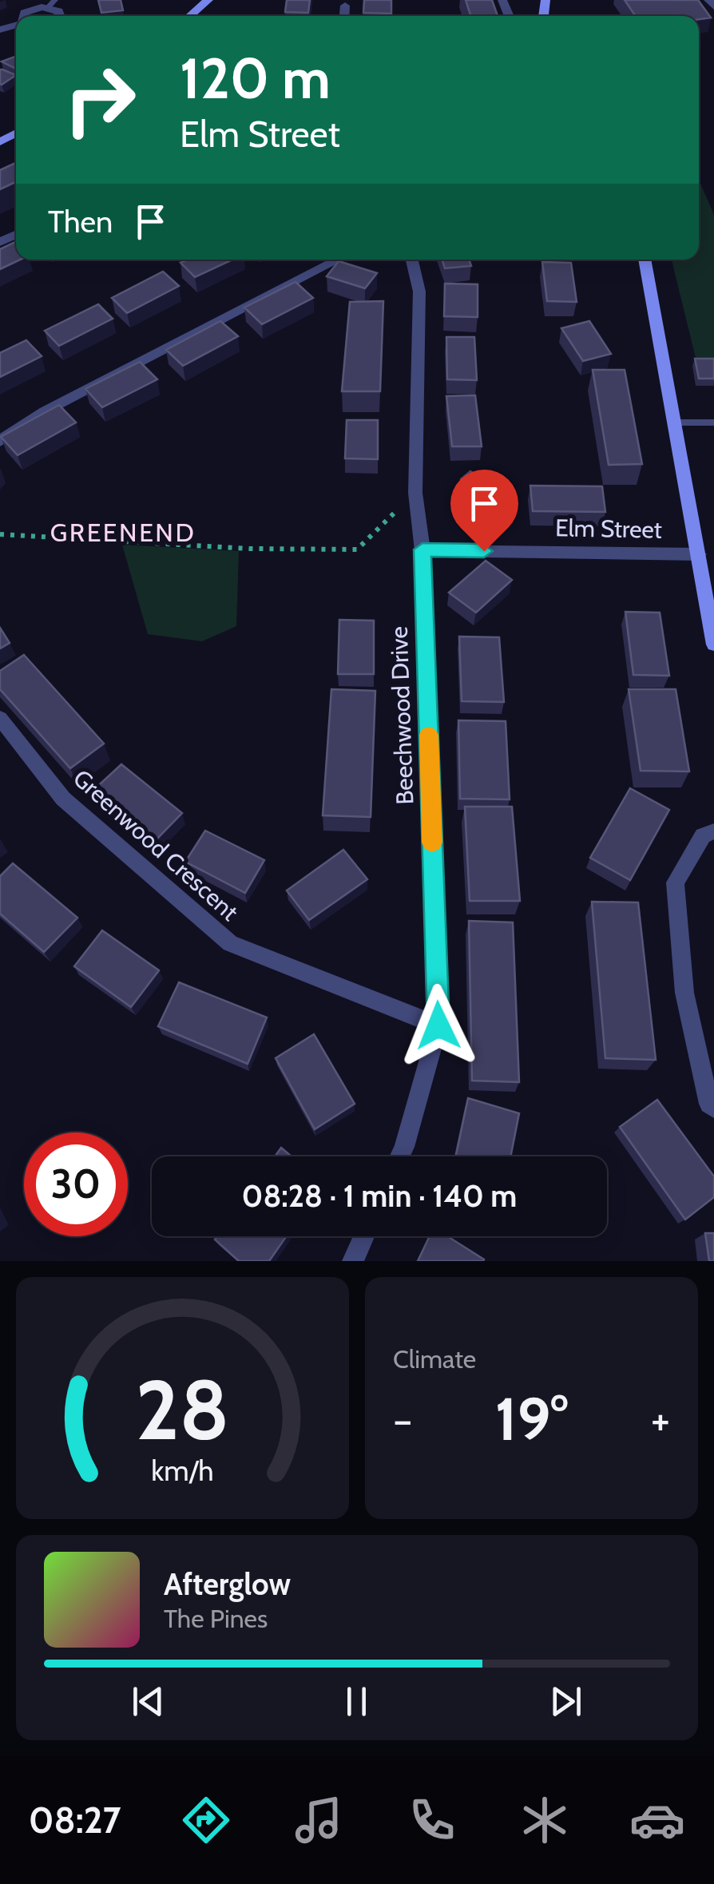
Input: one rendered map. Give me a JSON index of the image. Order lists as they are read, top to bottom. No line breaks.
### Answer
{"streets":{"street":["Elm Street","Beechwood Drive","Greenwood Crescent"]},"crossings":[["Elm Street","Beechwood Drive"],["Beechwood Drive","Greenwood Crescent"]],"districts":["GREENEND"],"page":{"turn":["120 m","Elm Street"],"then":"Then","limit":"30","trip":"08:28 · 1 min · 140 m","tile":"Climate","heat":["−","19°","+"],"song":["Afterglow","The Pines"],"tabs":"08:27","gauge":["28","km/h"]}}
